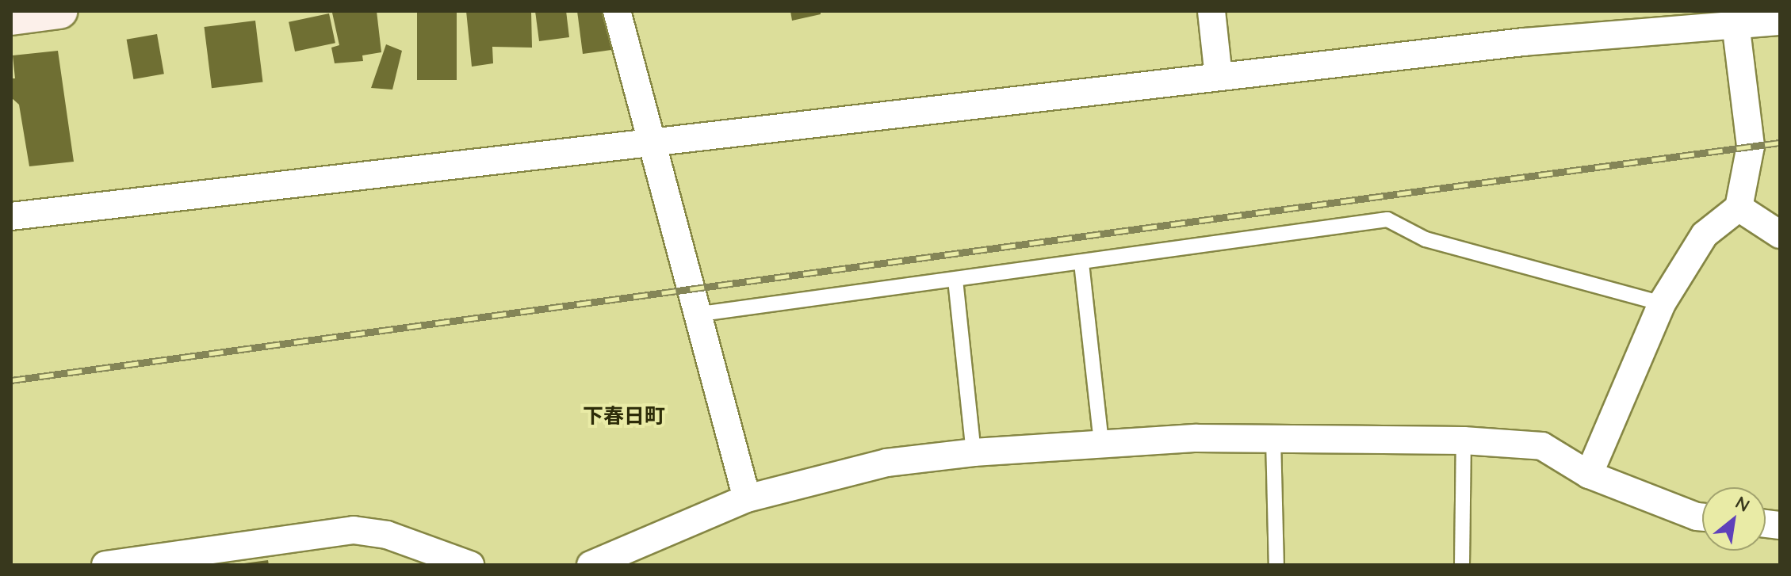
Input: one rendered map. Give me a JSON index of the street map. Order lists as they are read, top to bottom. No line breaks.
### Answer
{"districts":["下春日町"],"north":"top right"}
